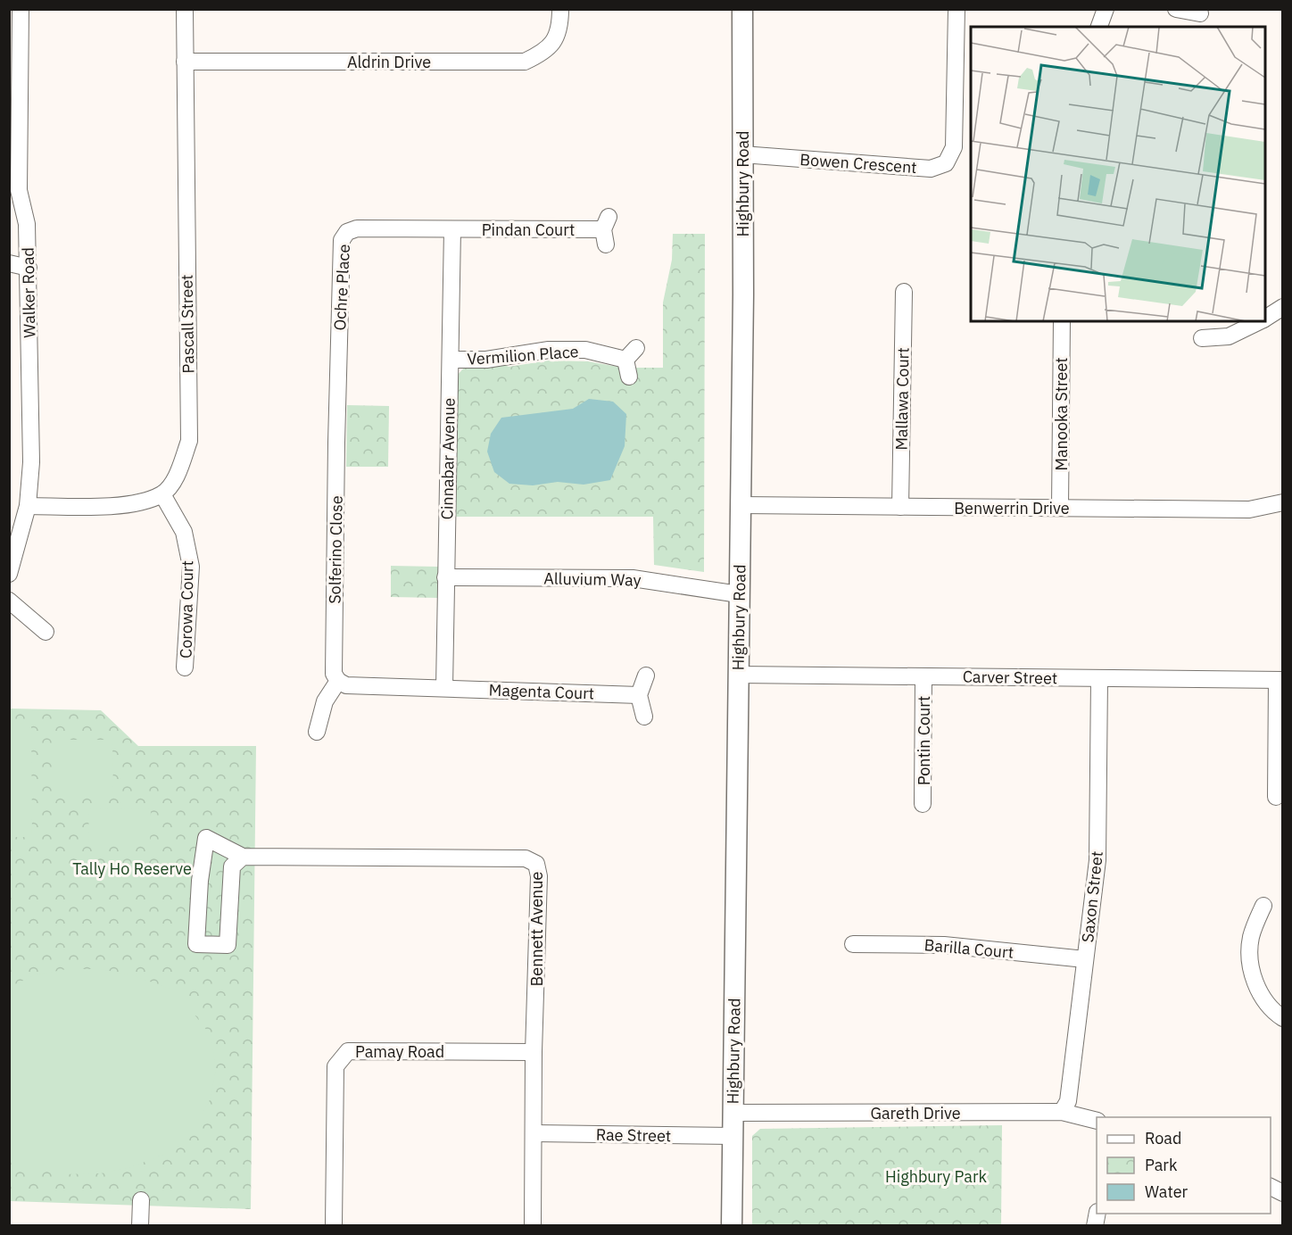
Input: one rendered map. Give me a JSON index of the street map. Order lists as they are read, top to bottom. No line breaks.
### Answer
{"streets":{"main road":["Highbury Road"],"street":["Aldrin Drive","Bowen Crescent","Pindan Court","Ochre Place","Walker Road","Pascall Street","Vermilion Place","Mallawa Court","Manooka Street","Cinnabar Avenue","Benwerrin Drive","Solferino Close","Alluvium Way","Corowa Court","Carver Street","Magenta Court","Pontin Court","Saxon Street","Bennett Avenue","Barilla Court","Pamay Road","Gareth Drive","Rae Street"]},"crossings":[["Aldrin Drive","Pascall Street"],["Bowen Crescent","Highbury Road"],["Highbury Road","Benwerrin Drive"],["Highbury Road","Alluvium Way"],["Highbury Road","Carver Street"],["Highbury Road","Gareth Drive"],["Highbury Road","Rae Street"],["Pindan Court","Ochre Place"],["Pindan Court","Cinnabar Avenue"],["Ochre Place","Cinnabar Avenue"],["Ochre Place","Solferino Close"],["Pascall Street","Corowa Court"],["Vermilion Place","Cinnabar Avenue"],["Mallawa Court","Benwerrin Drive"],["Manooka Street","Benwerrin Drive"],["Cinnabar Avenue","Alluvium Way"],["Cinnabar Avenue","Magenta Court"],["Carver Street","Pontin Court"],["Carver Street","Saxon Street"],["Saxon Street","Barilla Court"],["Saxon Street","Gareth Drive"],["Bennett Avenue","Pamay Road"],["Bennett Avenue","Rae Street"]],"parks":["Tally Ho Reserve","Highbury Park"],"legend":["Road","Park","Water"]}
